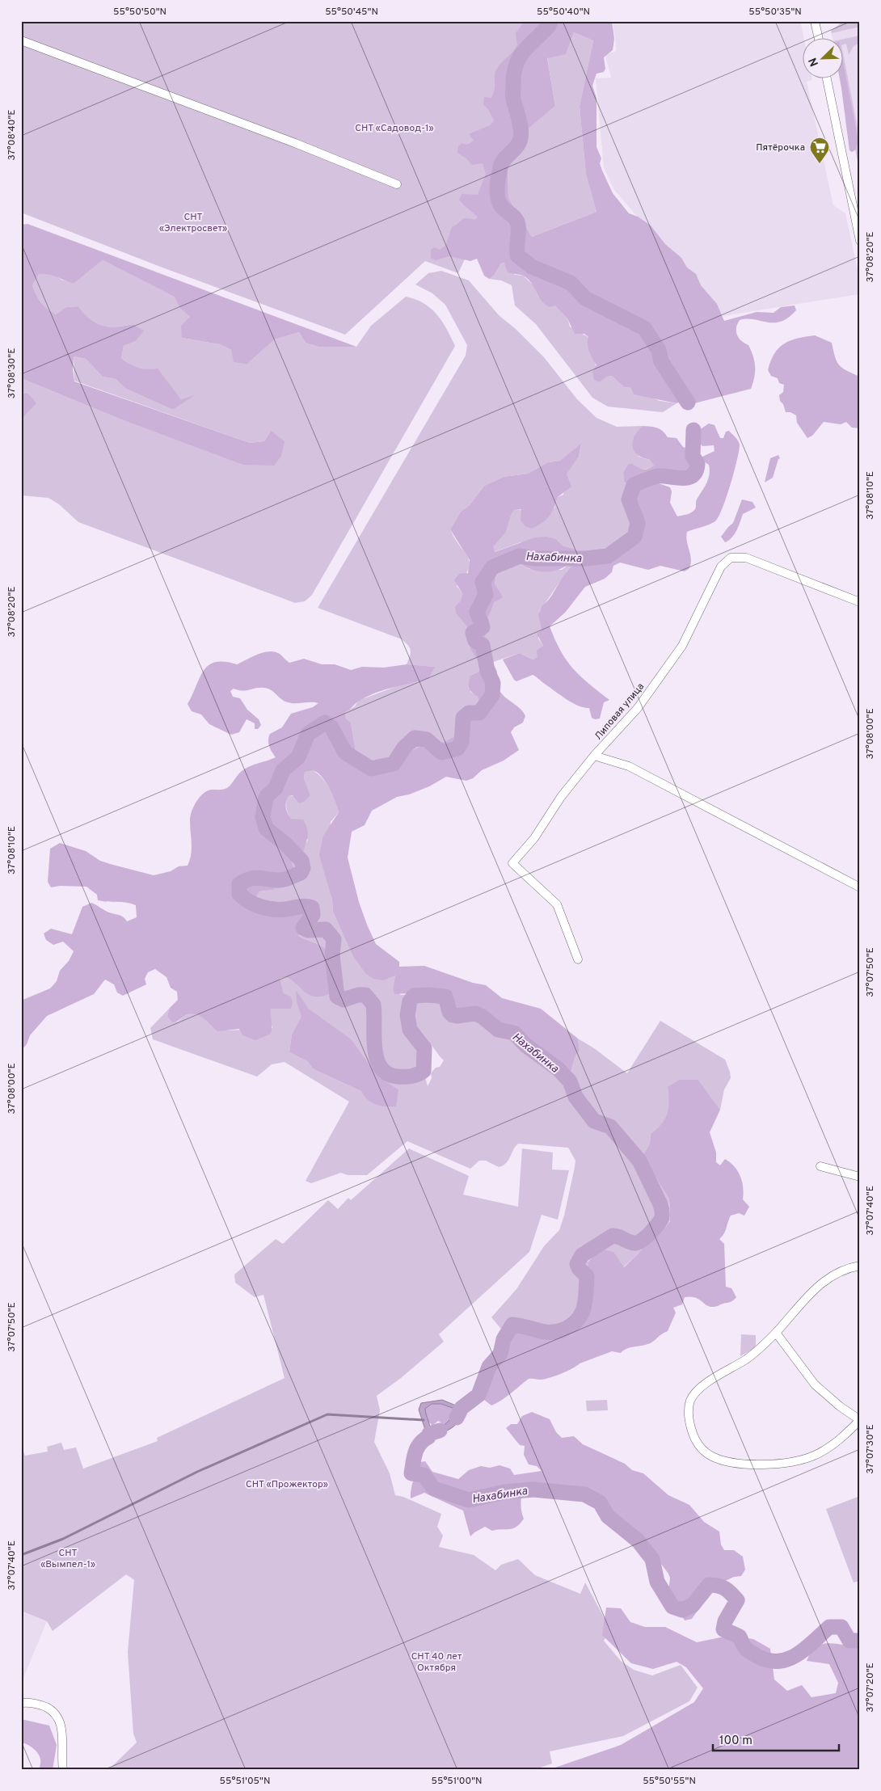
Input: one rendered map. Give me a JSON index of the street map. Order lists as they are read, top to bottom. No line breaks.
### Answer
{"streets":{"street":["Липовая улица"]},"water":["Нахабинка"],"parks":["СНТ «Садовод-1»","СНТ «Электросвет»","СНТ «Прожектор»","СНТ «Вымпел-1»","СНТ 40 лет Октября"],"places":{"supermarket":["Пятёрочка"]},"scale_bar":"100 m","north":"bottom left","coordinates":["55°50'50\"N","55°50'45\"N","55°50'40\"N","55°50'35\"N","37°08'40\"E","37°08'20\"E","37°08'30\"E","37°08'10\"E","37°08'00\"E","37°07'50\"E","37°07'40\"E","37°07'30\"E","37°07'20\"E","55°51'05\"N","55°51'00\"N","55°50'55\"N"]}
